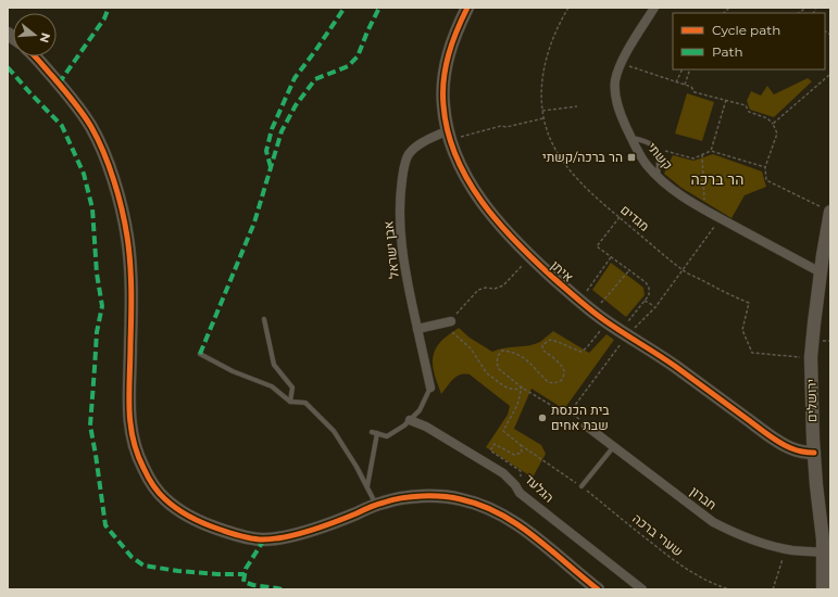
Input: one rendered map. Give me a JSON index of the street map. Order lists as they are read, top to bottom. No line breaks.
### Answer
{"streets":{"street":["קשתי","אבן ישראל","איתן","ירושלים","הגלעד","חברון"],"path":["מגדים","שערי ברכה"]},"crossings":[["קשתי","ירושלים"],["מגדים","ירושלים"],["אבן ישראל","איתן"],["איתן","ירושלים"],["ירושלים","חברון"]],"districts":["הר ברכה"],"places":{"transit":["הר ברכה/קשתי"],"other":["בית הכנסת שבת אחים"]},"legend":["Cycle path","Path"],"north":"right"}
